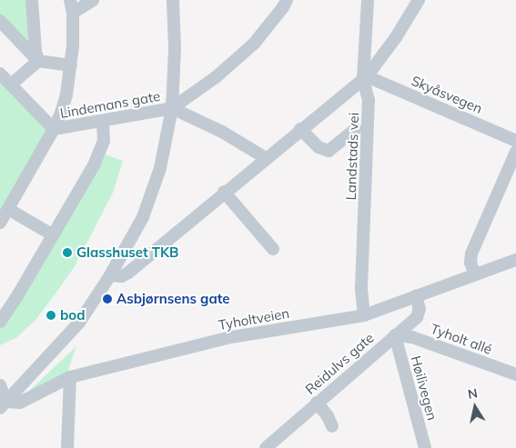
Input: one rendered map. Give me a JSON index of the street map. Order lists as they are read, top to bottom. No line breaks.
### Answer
{"streets":{"street":["Skyåsvegen","Lindemans gate","Landstads vei","Tyholtveien","Tyholt allé","Reidulvs gate","Høilivegen"]},"crossings":[["Skyåsvegen","Landstads vei"],["Landstads vei","Tyholtveien"],["Tyholtveien","Reidulvs gate"],["Tyholt allé","Reidulvs gate"],["Tyholt allé","Høilivegen"],["Reidulvs gate","Høilivegen"]],"places":["Glasshuset TKB","Asbjørnsens gate","bod"],"north":"top"}
